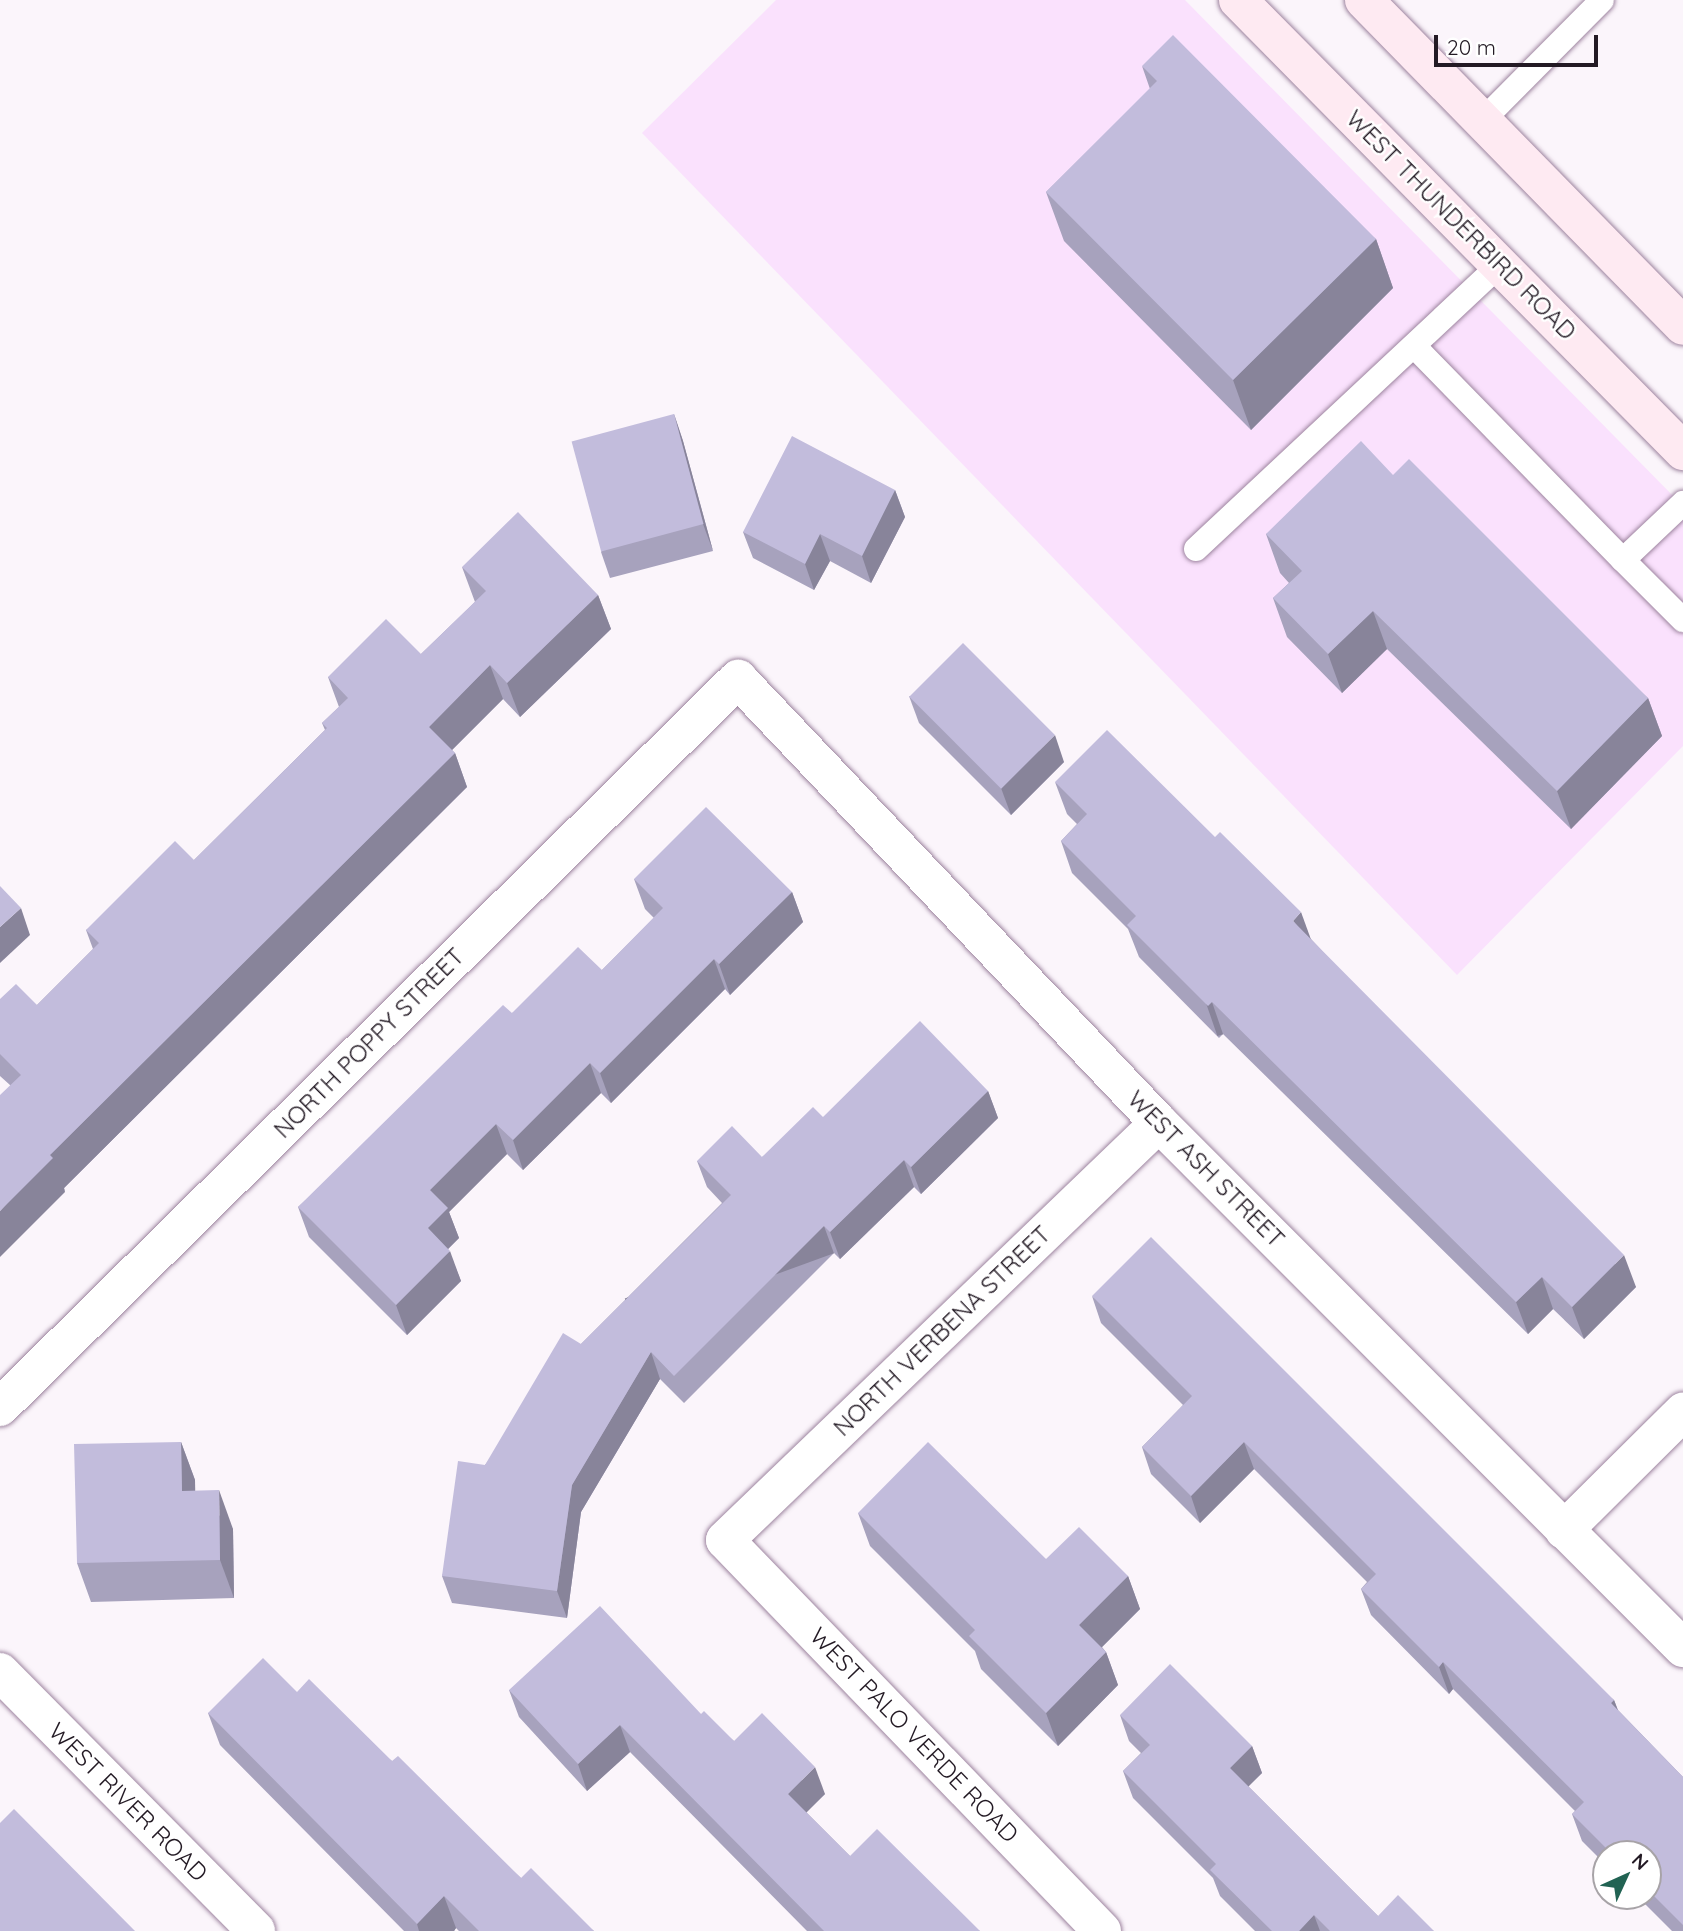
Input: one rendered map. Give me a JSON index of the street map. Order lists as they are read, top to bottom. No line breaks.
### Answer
{"streets":{"main road":["WEST THUNDERBIRD ROAD"],"street":["NORTH POPPY STREET","WEST ASH STREET","NORTH VERBENA STREET","WEST PALO VERDE ROAD","WEST RIVER ROAD"]},"crossings":[["NORTH POPPY STREET","WEST ASH STREET"],["WEST ASH STREET","NORTH VERBENA STREET"],["NORTH VERBENA STREET","WEST PALO VERDE ROAD"]],"scale_bar":"20 m","north":"top right"}
